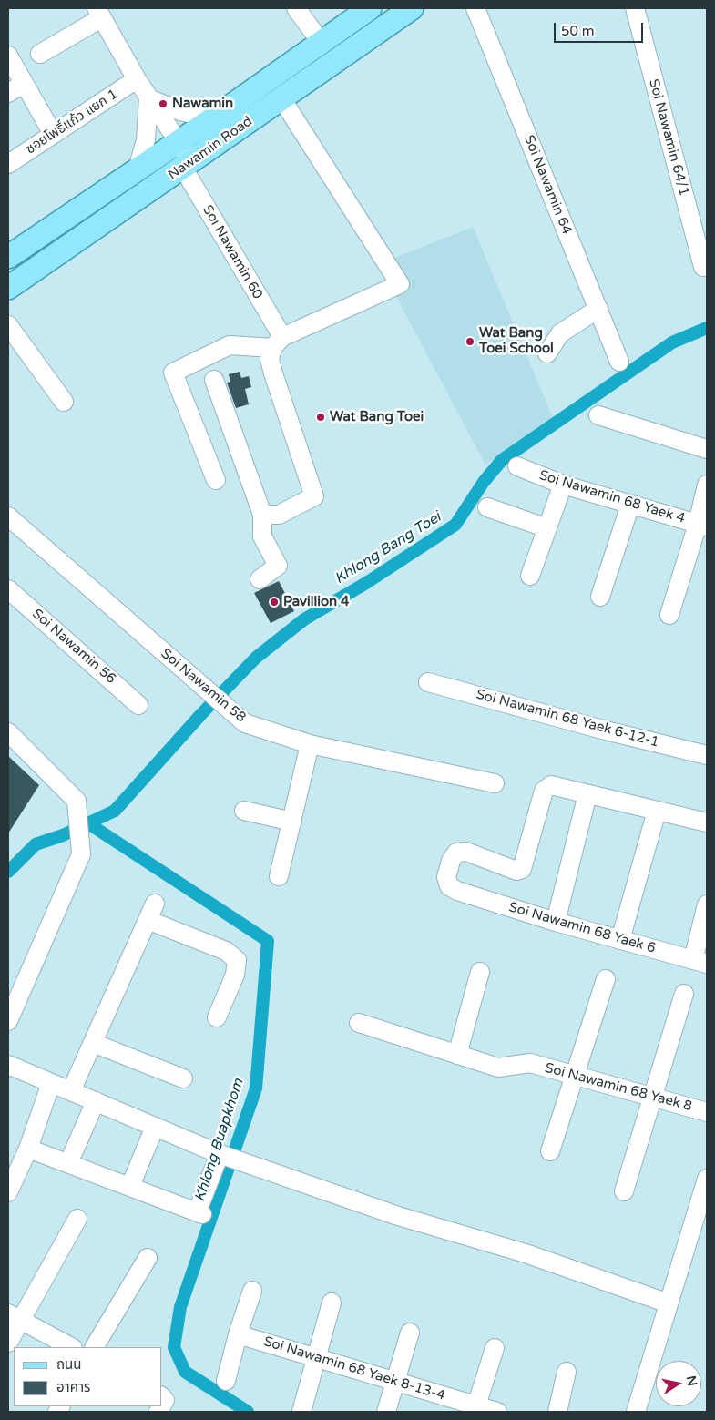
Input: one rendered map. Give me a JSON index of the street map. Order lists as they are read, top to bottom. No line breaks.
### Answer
{"streets":{"main road":["Nawamin Road"],"street":["ซอยโพธิ์แก้ว แยก 1","Soi Nawamin 64/1","Soi Nawamin 64","Soi Nawamin 60","Soi Nawamin 68 Yaek 4","Soi Nawamin 56","Soi Nawamin 58","Soi Nawamin 68 Yaek 6-12-1","Soi Nawamin 68 Yaek 6","Soi Nawamin 68 Yaek 8","Soi Nawamin 68 Yaek 8-13-4"]},"crossings":[["ซอยโพธิ์แก้ว แยก 1","Soi Nawamin 60"],["Nawamin Road","Soi Nawamin 60"]],"water":["Khlong Bang Toei","Khlong Buapkhom"],"places":["Nawamin","Wat Bang Toei School","Wat Bang Toei","Pavillion 4"],"legend":["ถนน","อาคาร"],"scale_bar":"50 m","north":"right"}
